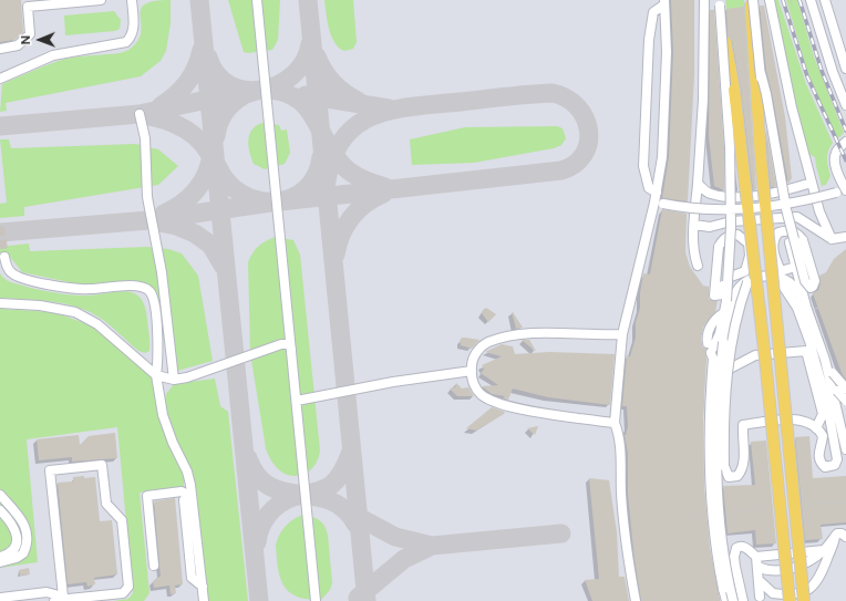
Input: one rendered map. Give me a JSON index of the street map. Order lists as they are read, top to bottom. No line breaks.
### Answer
{"north":"left"}
